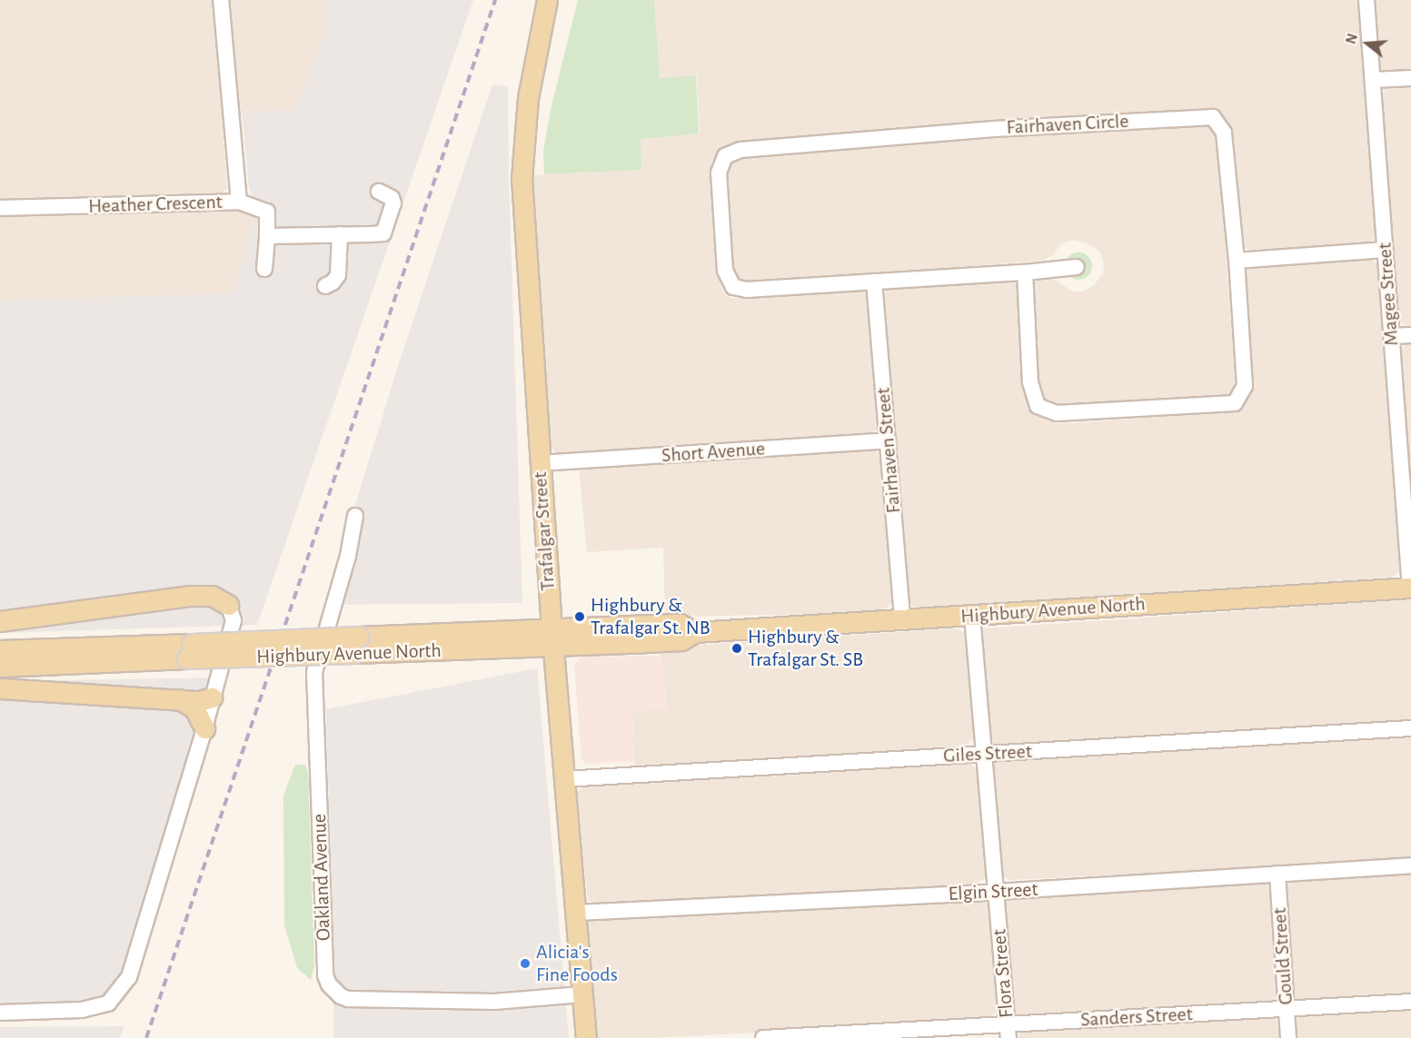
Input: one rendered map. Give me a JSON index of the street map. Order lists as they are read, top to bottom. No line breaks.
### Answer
{"streets":{"main road":["Trafalgar Street","Highbury Avenue North"],"street":["Fairhaven Circle","Heather Crescent","Magee Street","Fairhaven Street","Short Avenue","Giles Street","Oakland Avenue","Elgin Street","Gould Street","Flora Street","Sanders Street"]},"crossings":[["Fairhaven Circle","Fairhaven Street"],["Magee Street","Highbury Avenue North"],["Fairhaven Street","Short Avenue"],["Fairhaven Street","Highbury Avenue North"],["Short Avenue","Trafalgar Street"],["Trafalgar Street","Highbury Avenue North"],["Trafalgar Street","Giles Street"],["Trafalgar Street","Oakland Avenue"],["Trafalgar Street","Elgin Street"],["Highbury Avenue North","Flora Street"],["Giles Street","Flora Street"],["Elgin Street","Gould Street"],["Elgin Street","Flora Street"],["Gould Street","Sanders Street"],["Flora Street","Sanders Street"]],"places":["Highbury & Trafalgar St. NB","Highbury & Trafalgar St. SB","Alicia's Fine Foods"],"north":"left"}
